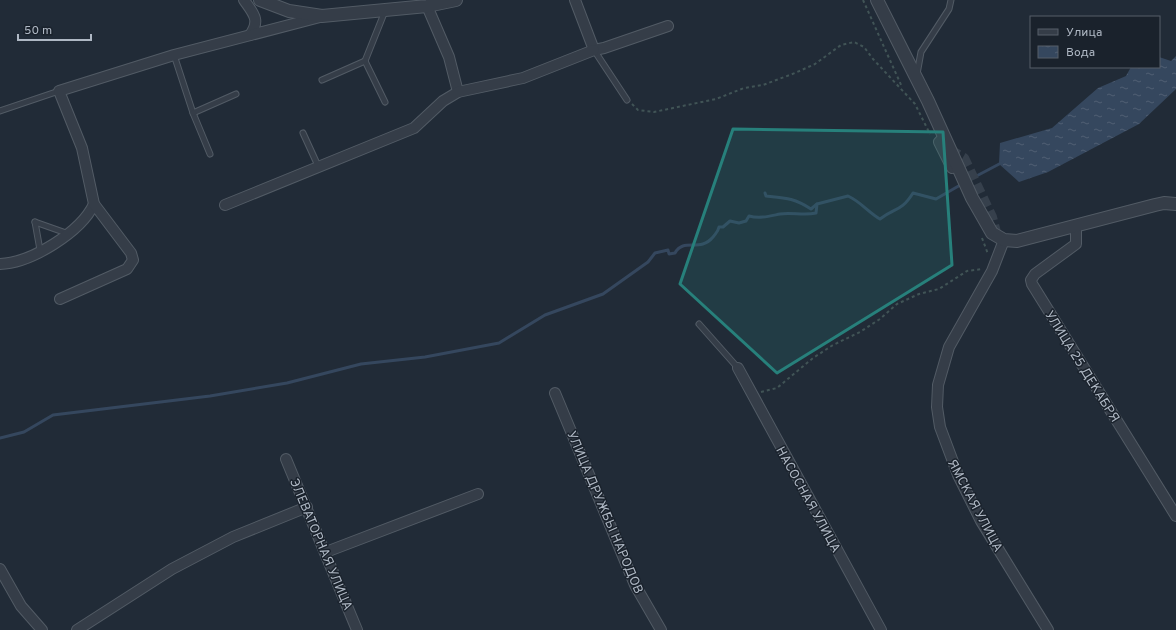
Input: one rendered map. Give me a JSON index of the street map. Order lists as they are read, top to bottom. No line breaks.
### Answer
{"streets":{"street":["УЛИЦА 25 ДЕКАБРЯ","НАСОСНАЯ УЛИЦА","ЯМСКАЯ УЛИЦА","УЛИЦА ДРУЖБЫ НАРОДОВ","ЭЛЕВАТОРНАЯ УЛИЦА"]},"legend":["Улица","Вода"],"scale_bar":"50 m"}
